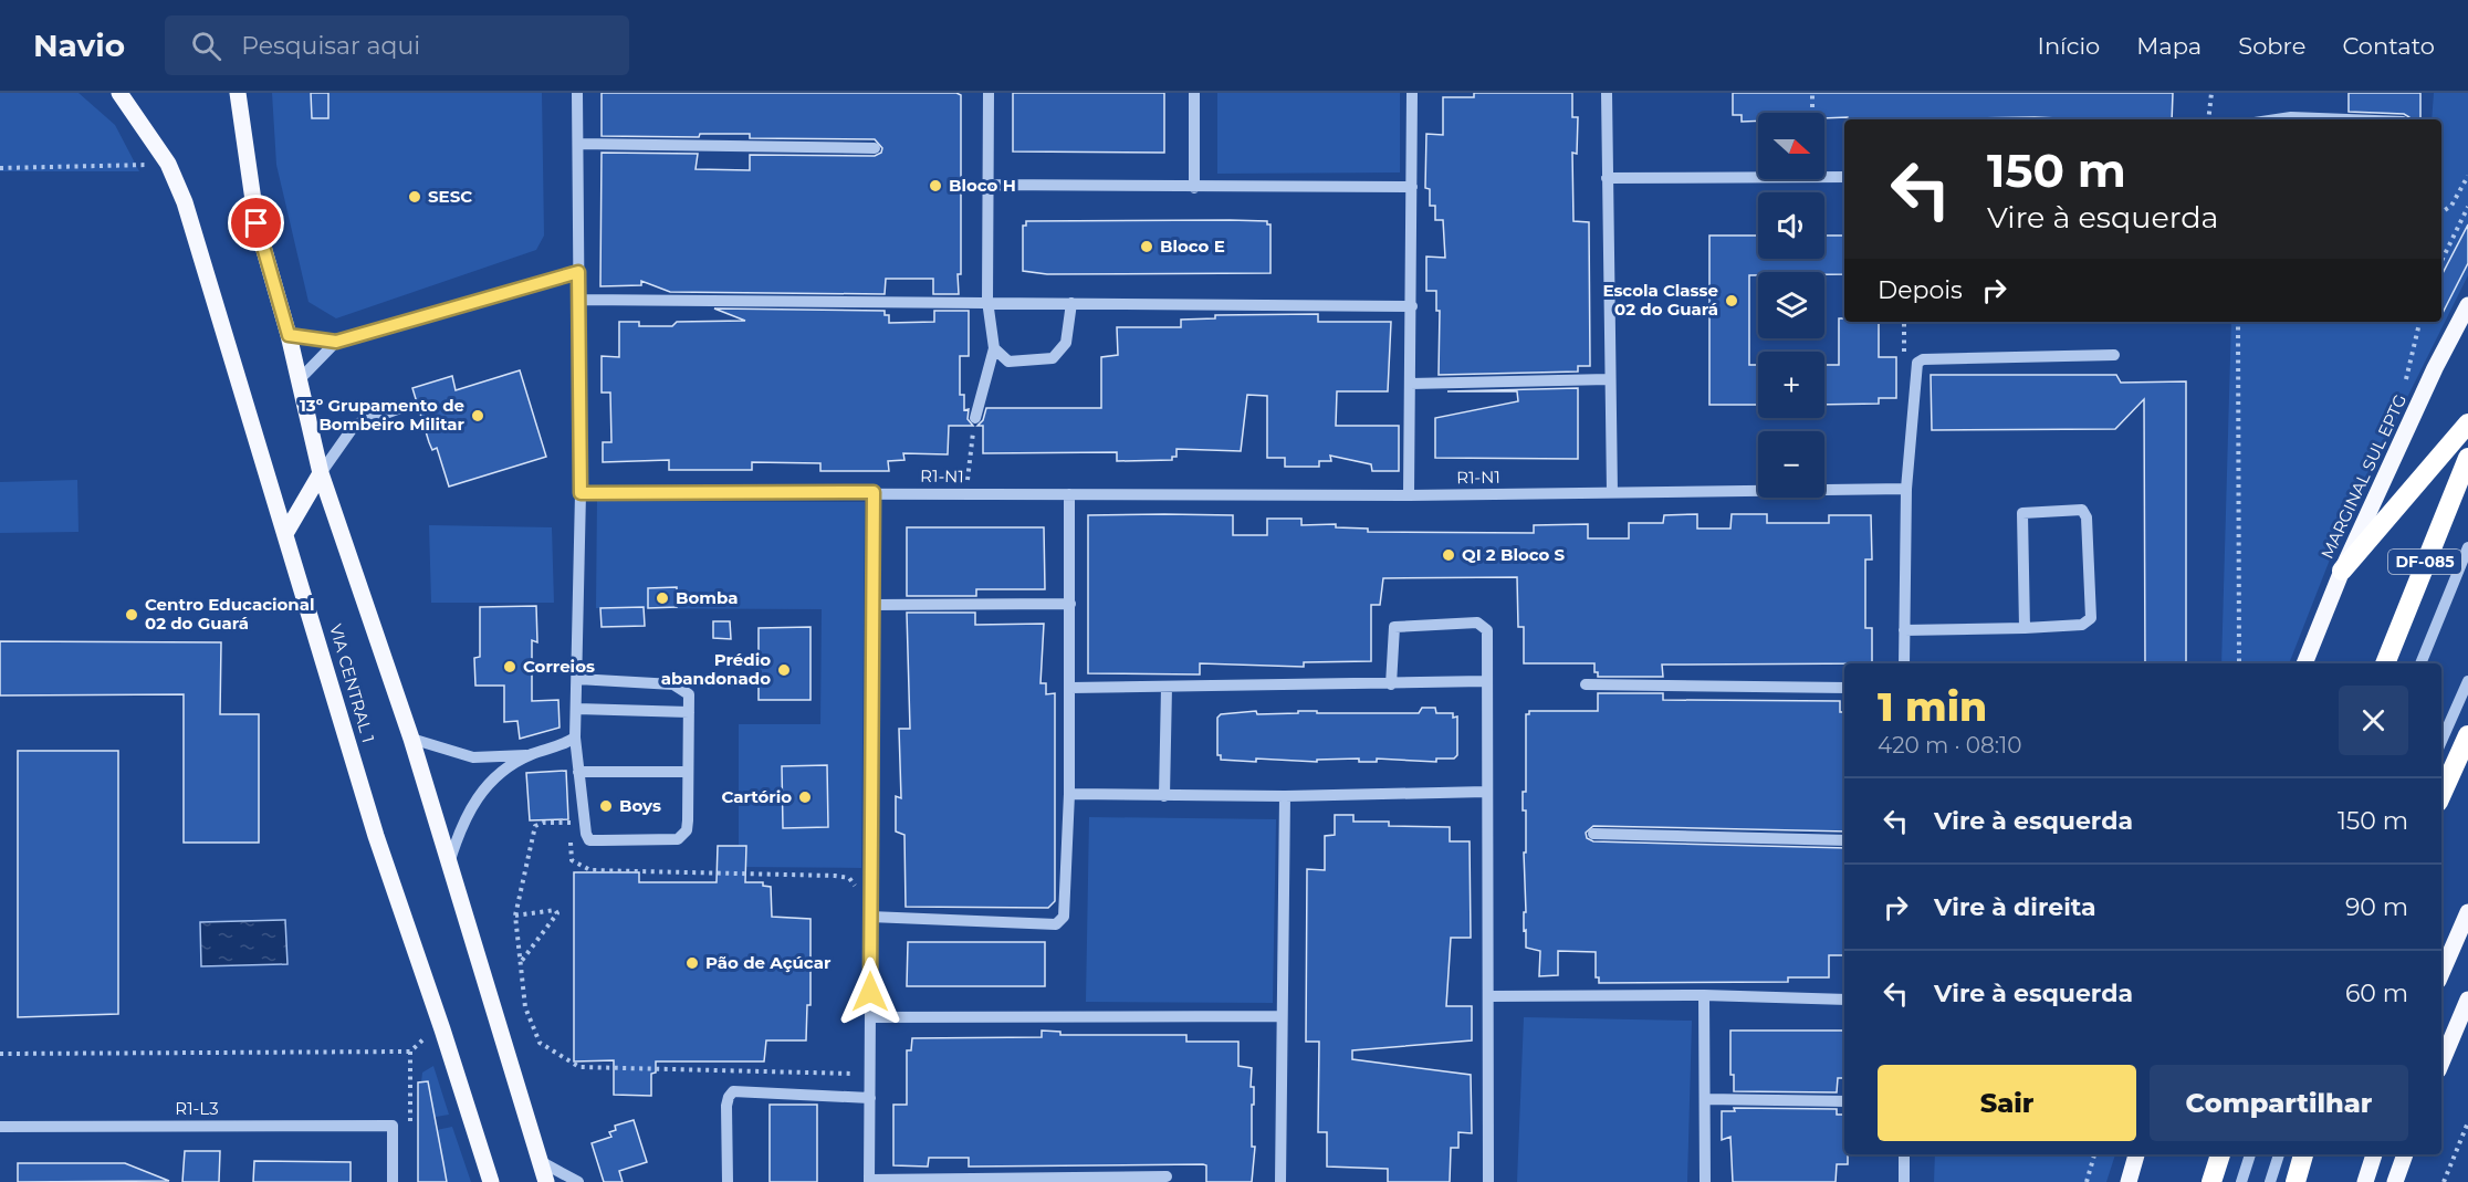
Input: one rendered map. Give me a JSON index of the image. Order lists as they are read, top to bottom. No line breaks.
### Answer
{"streets":{"highway":["DF-085"],"main road":["MARGINAL SUL EPTG","VIA CENTRAL 1"],"street":["R1-N1","R1-L3"]},"places":["Bloco H","SESC","Bloco E","Escola Classe 02 do Guará","13º Grupamento de Bombeiro Militar","QI 2 Bloco S","Bomba","Centro Educacional 02 do Guará","Correios","Prédio abandonado","Cartório","Boys","Pão de Açúcar"],"north":"right","page":{"header":"Navio","search":"Pesquisar aqui","nav":["Início","Mapa","Sobre","Contato"],"map_buttons":["+","−"],"turn":["150 m","Vire à esquerda"],"then":"Depois","heading":["1 min","420 m · 08:10"],"list":[{"name":"Vire à esquerda","value":"150 m"},{"name":"Vire à direita","value":"90 m"},{"name":"Vire à esquerda","value":"60 m"}],"buttons":["Sair","Compartilhar"]}}
